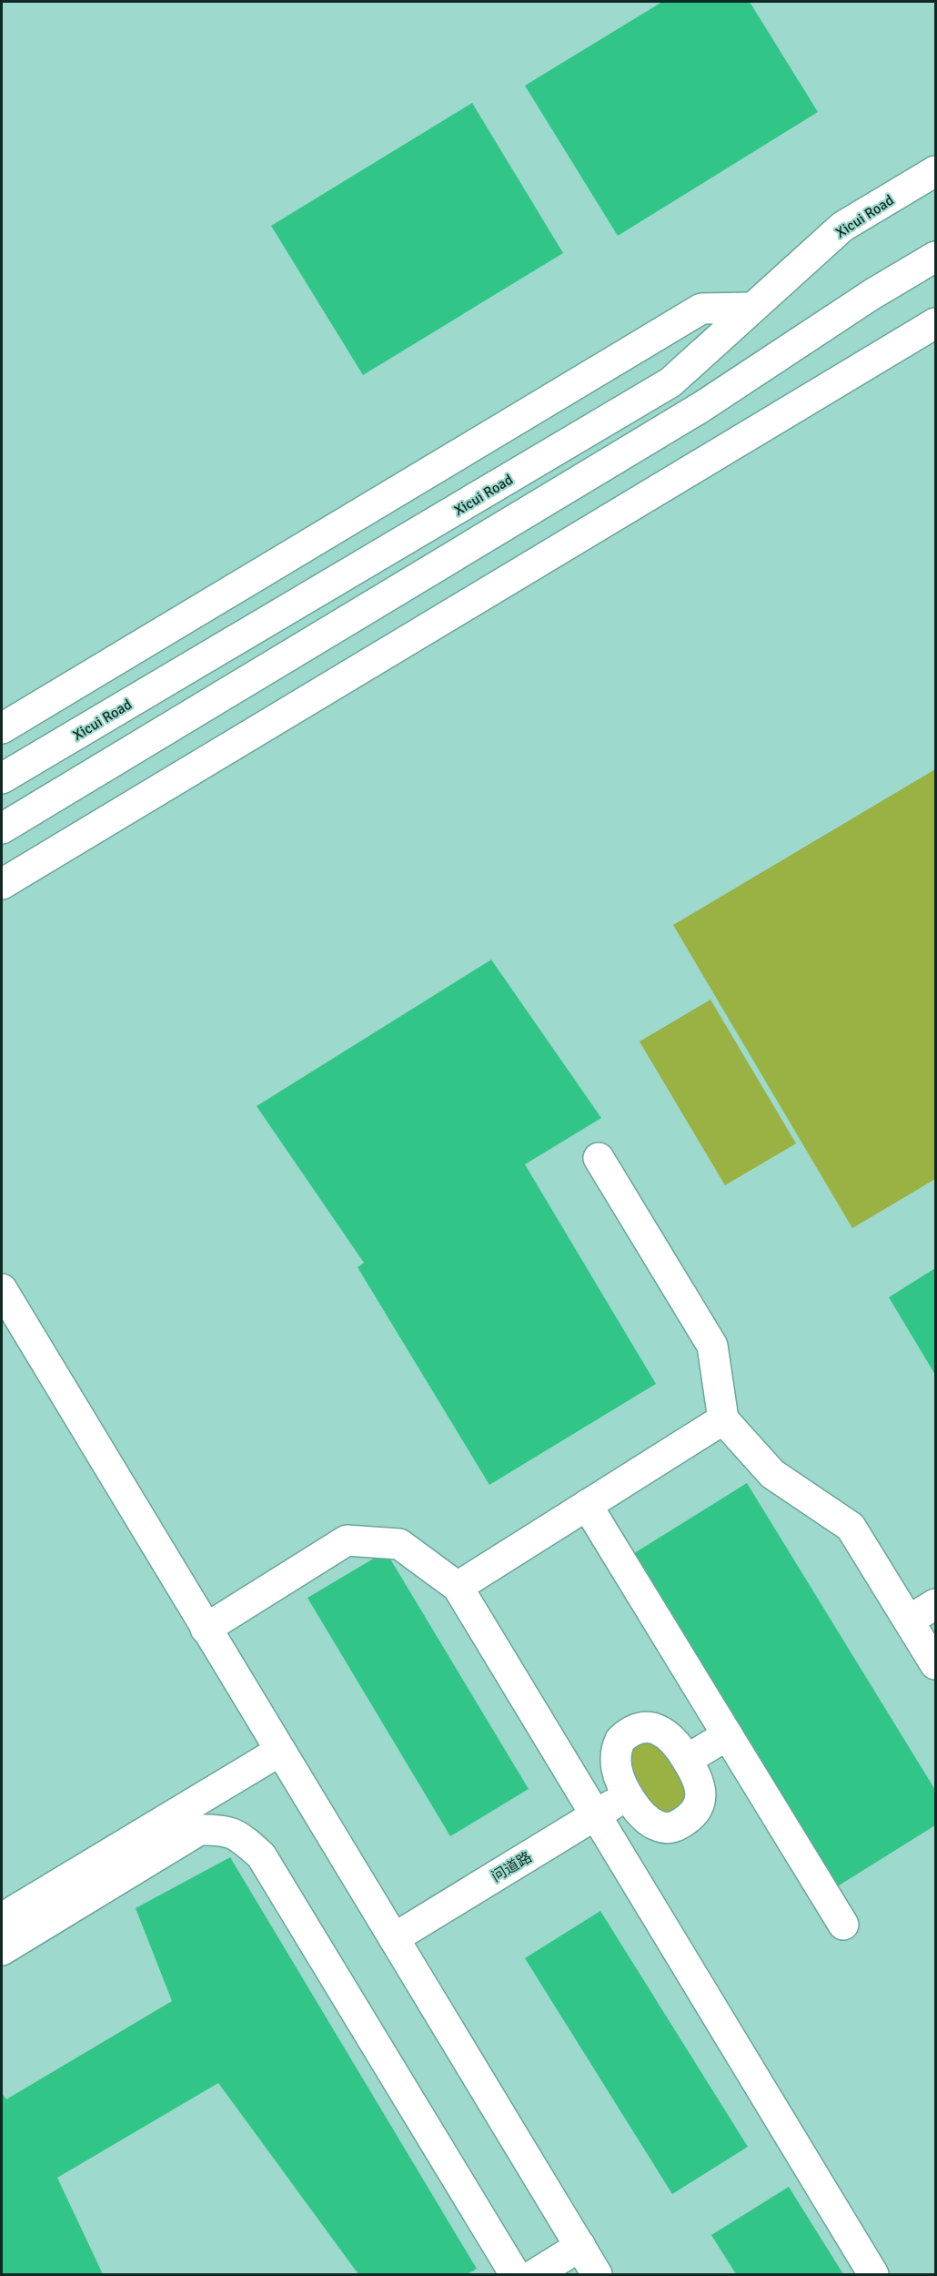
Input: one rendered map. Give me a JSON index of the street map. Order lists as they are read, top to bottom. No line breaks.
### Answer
{"streets":{"street":["Xicui Road","问道路"]}}
